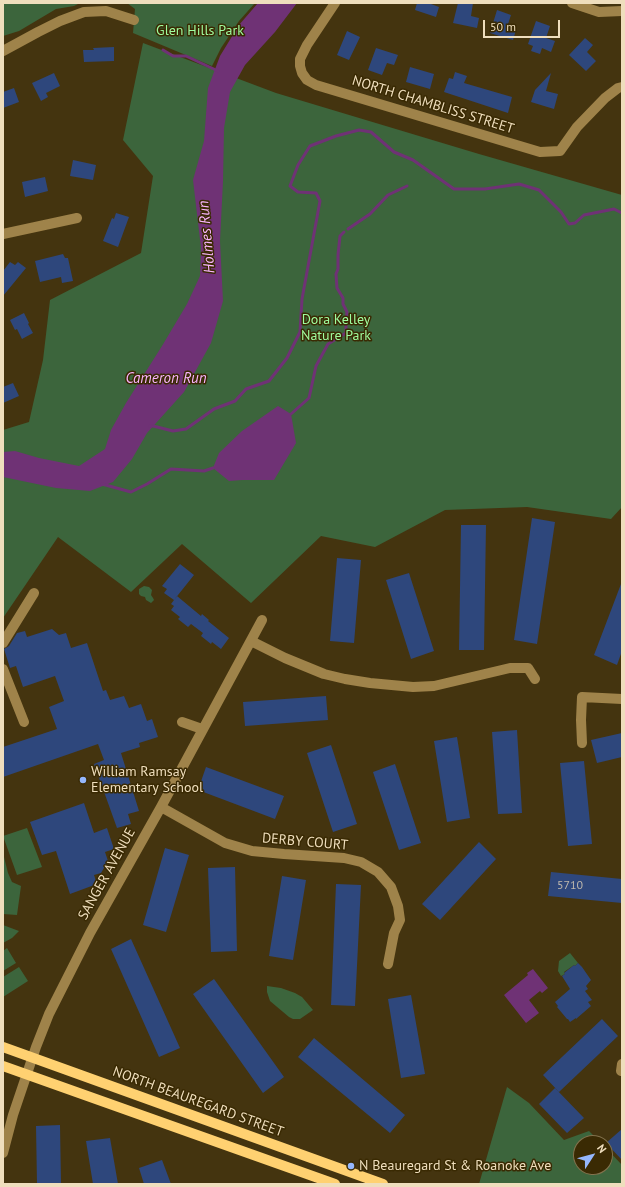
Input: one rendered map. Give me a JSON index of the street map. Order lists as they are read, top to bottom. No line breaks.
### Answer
{"streets":{"main road":["NORTH BEAUREGARD STREET"],"street":["NORTH CHAMBLISS STREET","DERBY COURT","SANGER AVENUE"]},"crossings":[["DERBY COURT","SANGER AVENUE"],["SANGER AVENUE","NORTH BEAUREGARD STREET"]],"water":["Holmes Run","Cameron Run"],"parks":["Glen Hills Park","Dora Kelley Nature Park"],"places":["William Ramsay Elementary School","N Beauregard St & Roanoke Ave"],"house_numbers":["5710"],"scale_bar":"50 m","north":"top right"}
